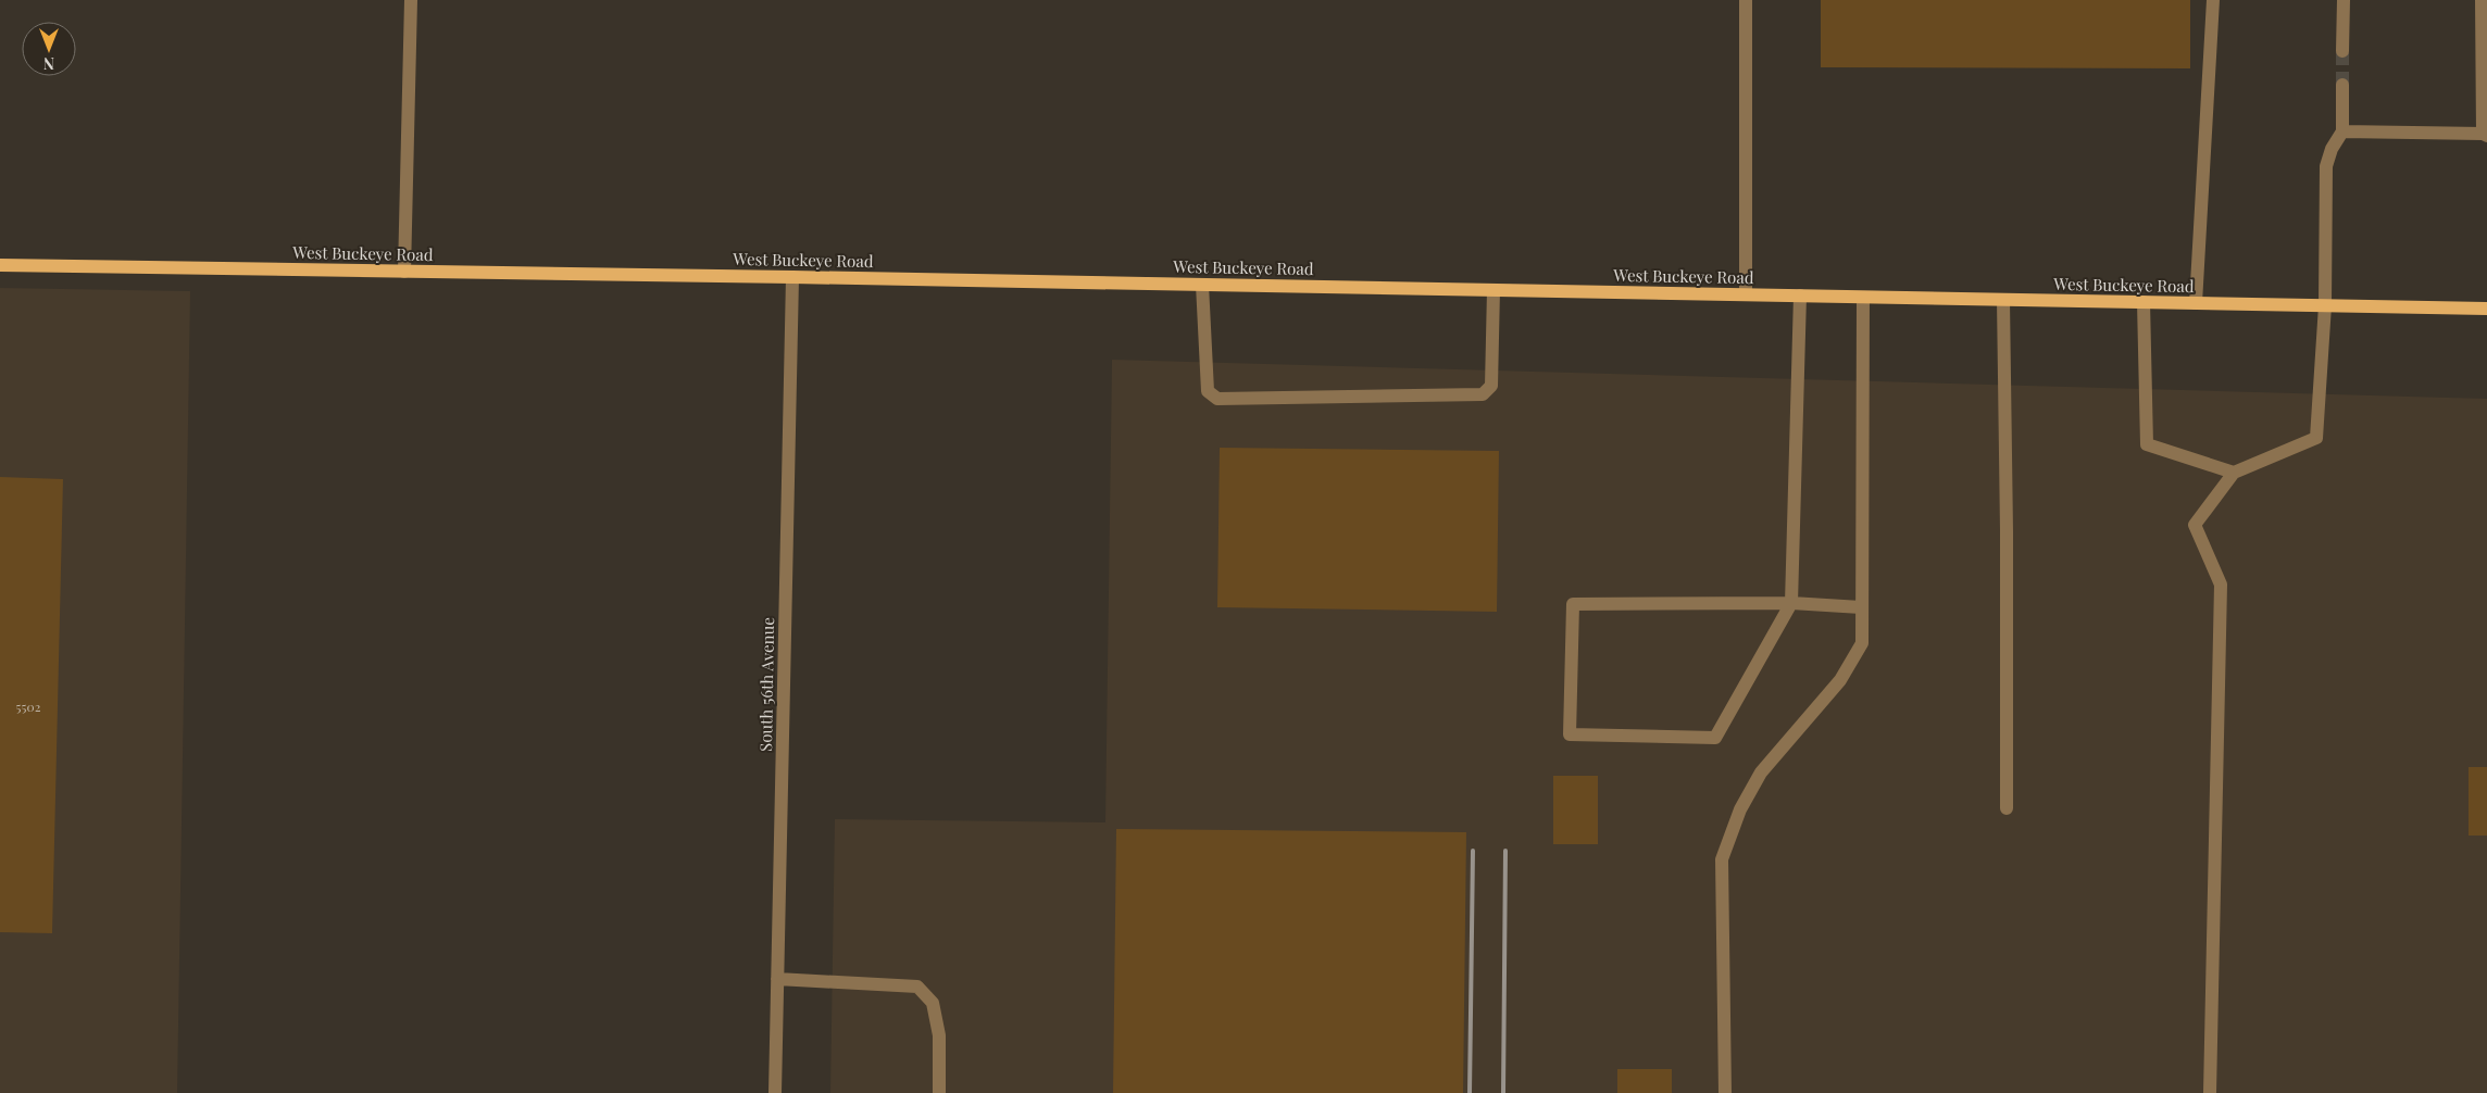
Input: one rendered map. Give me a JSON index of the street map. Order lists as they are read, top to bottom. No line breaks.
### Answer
{"streets":{"main road":["West Buckeye Road"],"street":["South 56th Avenue"]},"crossings":[["West Buckeye Road","South 56th Avenue"]],"house_numbers":["5502"],"north":"bottom"}
